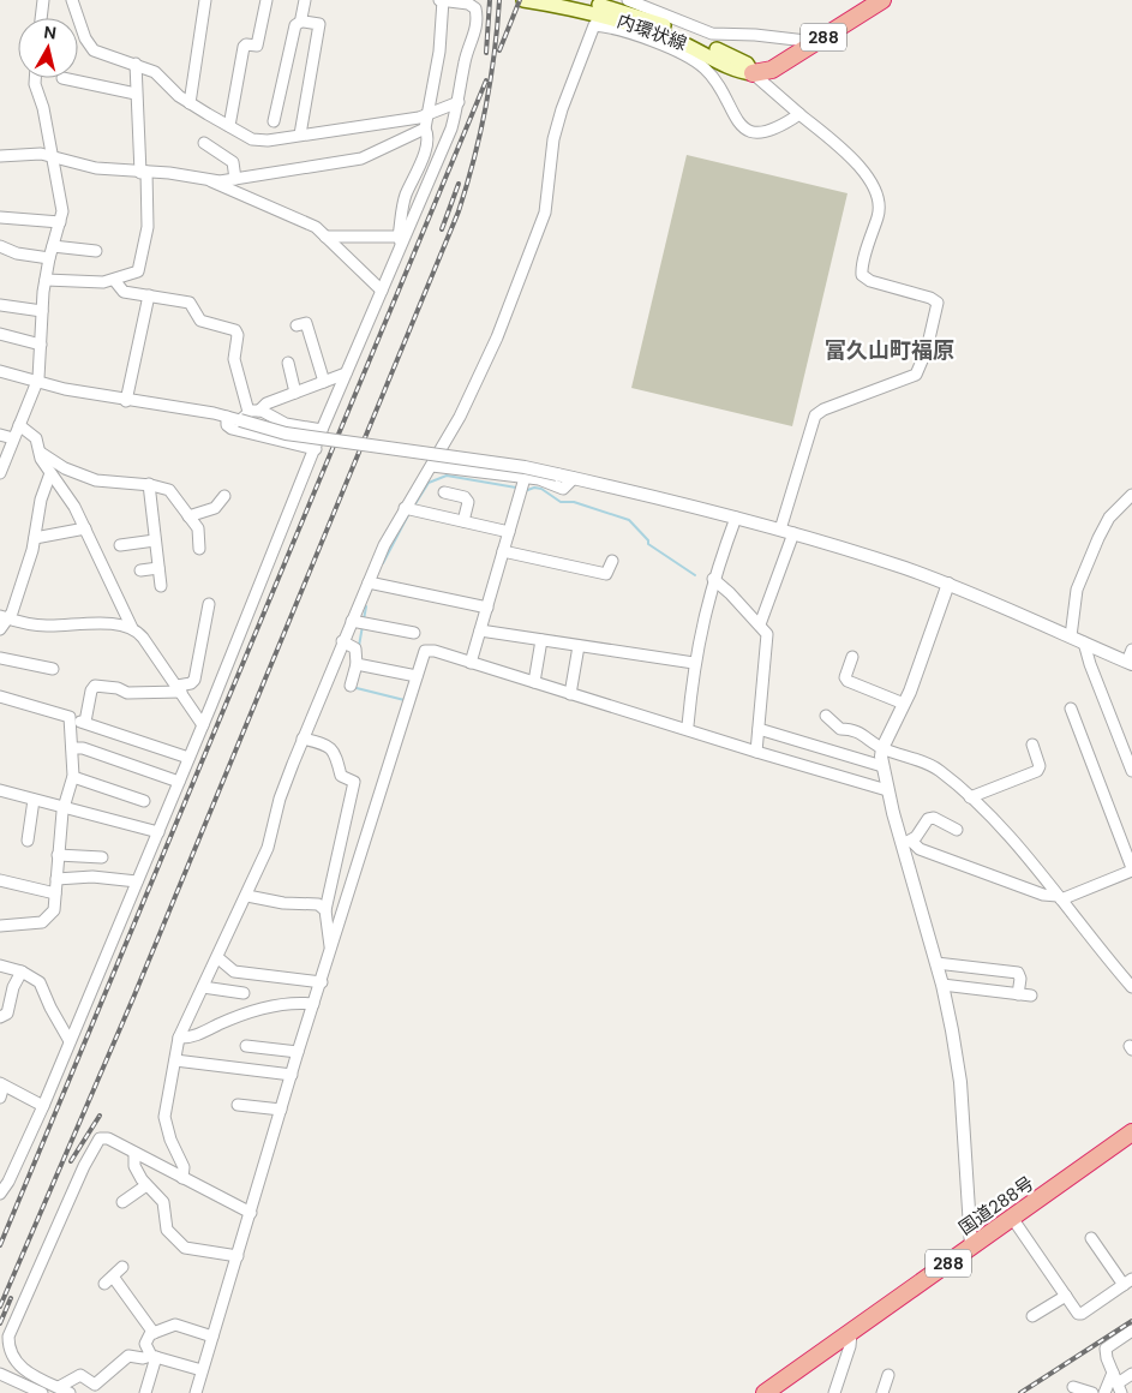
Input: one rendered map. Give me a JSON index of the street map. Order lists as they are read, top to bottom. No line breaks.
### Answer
{"streets":{"highway":["288","国道288号"],"main road":["内環状線"]},"crossings":[["内環状線","288"]],"districts":["富久山町福原"],"north":"top"}
